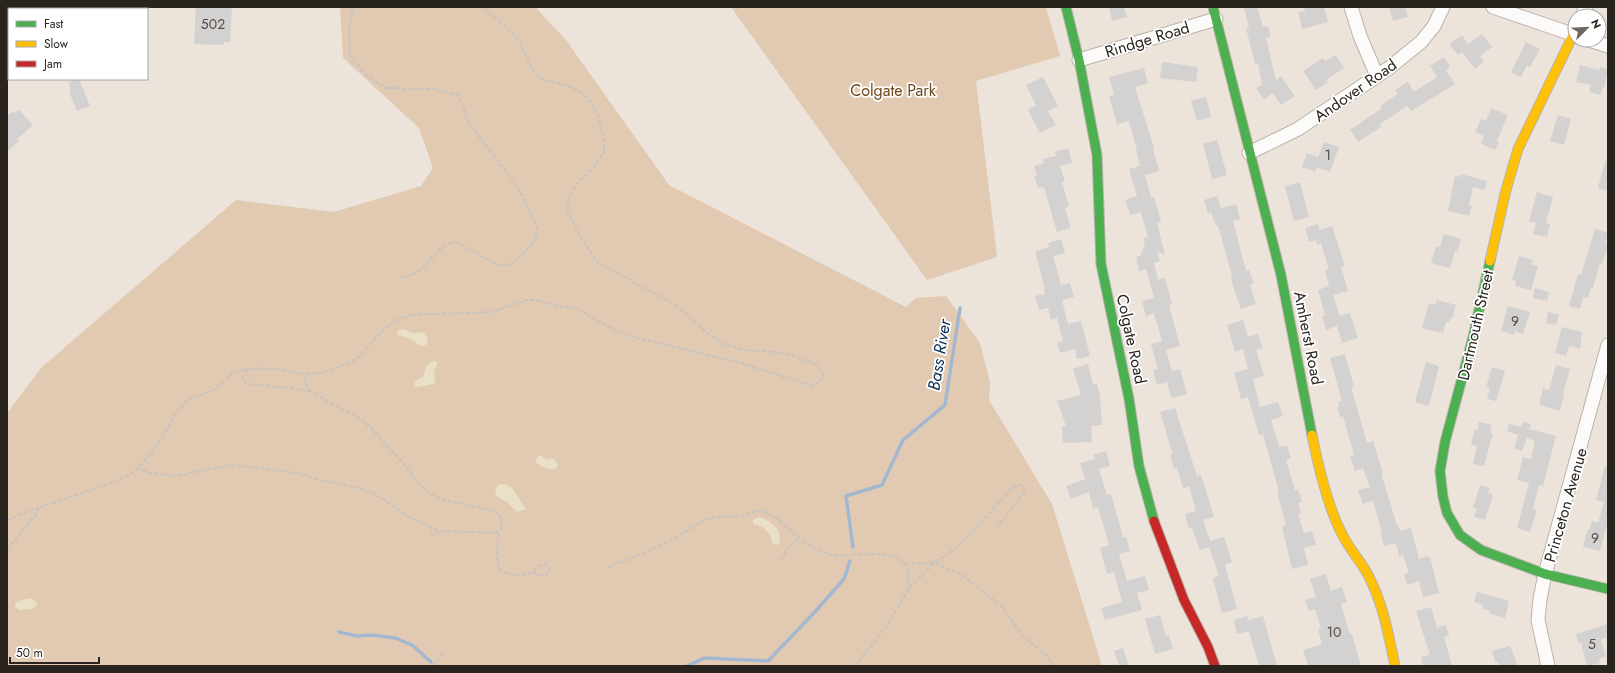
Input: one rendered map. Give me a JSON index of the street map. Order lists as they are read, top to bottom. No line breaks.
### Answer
{"streets":{"street":["Rindge Road","Andover Road","Dartmouth Street","Amherst Road","Colgate Road","Princeton Avenue"]},"crossings":[["Rindge Road","Amherst Road"],["Rindge Road","Colgate Road"],["Andover Road","Amherst Road"],["Dartmouth Street","Princeton Avenue"]],"water":["Bass River"],"parks":["Colgate Park"],"house_numbers":["502","1","9","9","10","5"],"legend":["Fast","Slow","Jam"],"scale_bar":"50 m","north":"top right"}
